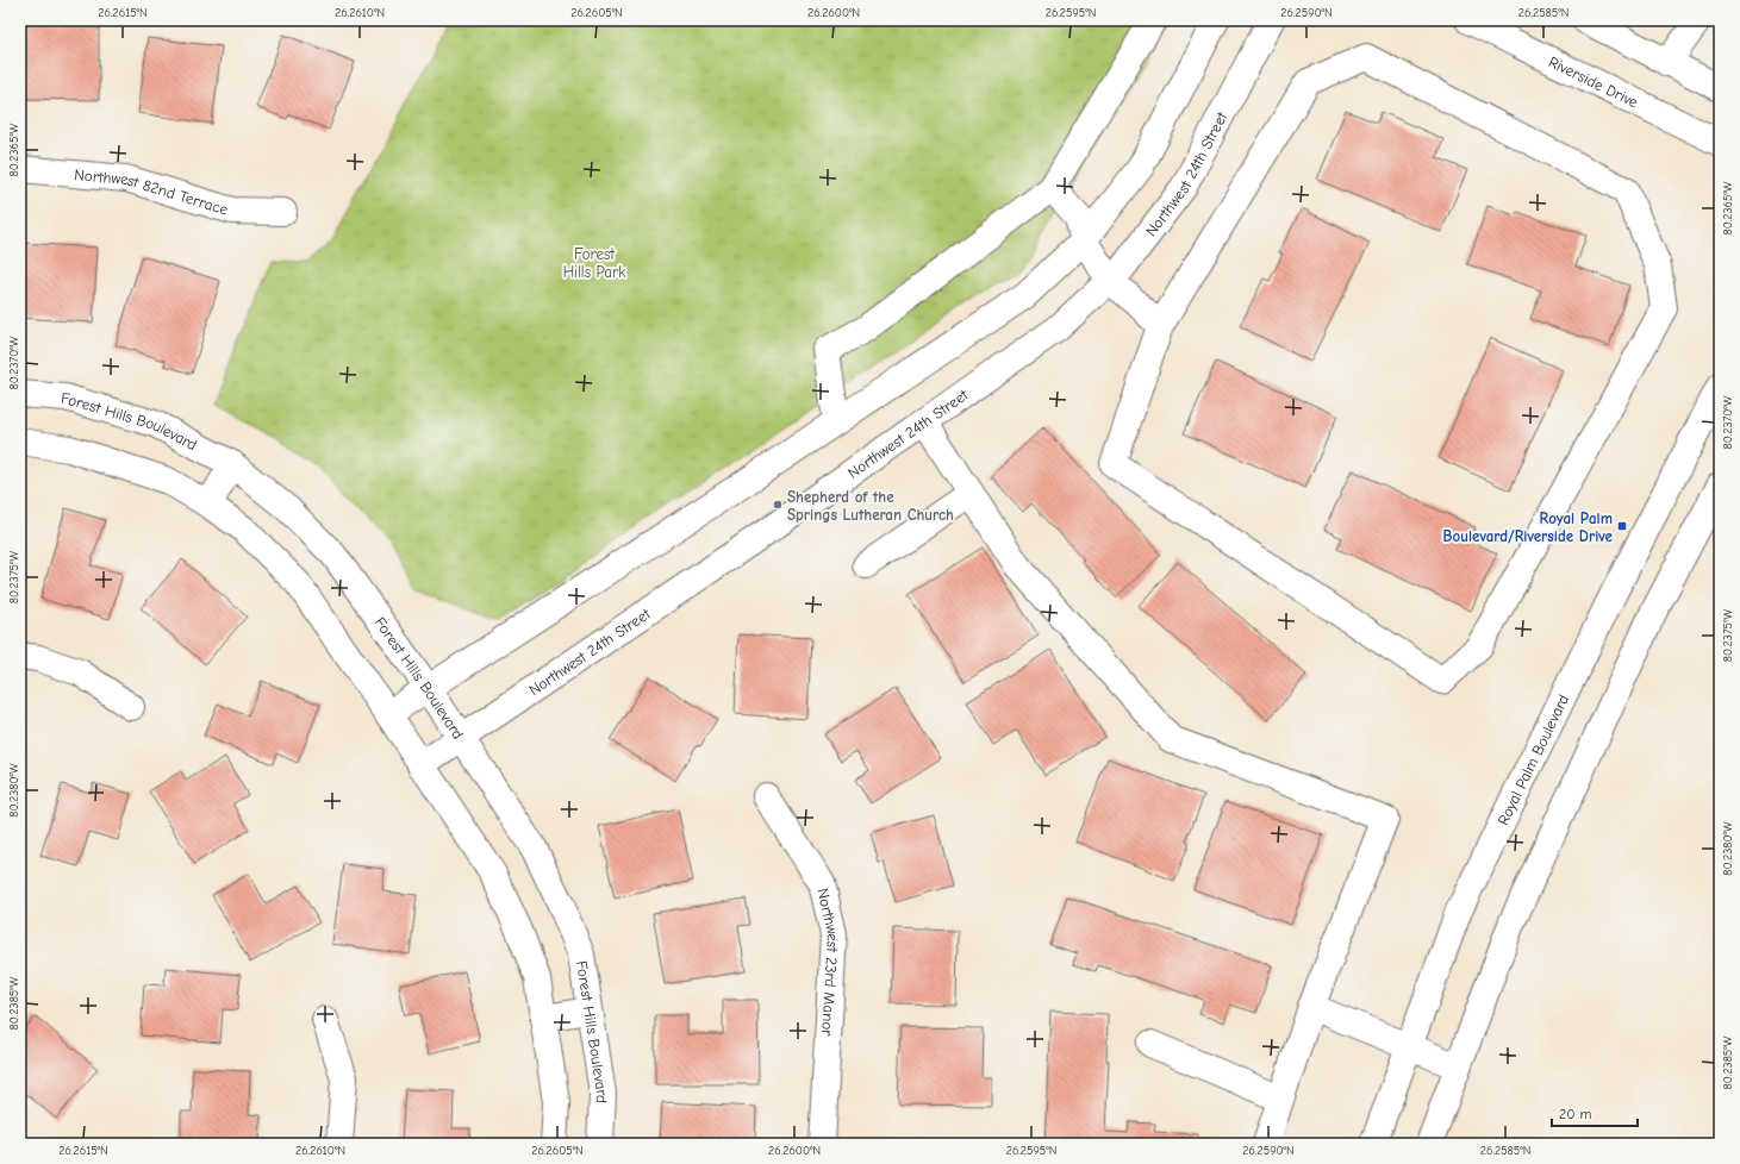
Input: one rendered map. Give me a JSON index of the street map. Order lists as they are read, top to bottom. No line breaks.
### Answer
{"streets":{"street":["Riverside Drive","Northwest 24th Street","Northwest 82nd Terrace","Forest Hills Boulevard","Royal Palm Boulevard","Northwest 23rd Manor"]},"crossings":[["Northwest 24th Street","Forest Hills Boulevard"]],"parks":["Forest Hills Park"],"places":{"other":["Shepherd of the Springs Lutheran Church"],"transit":["Royal Palm Boulevard/Riverside Drive"]},"scale_bar":"20 m","coordinates":["26.2615°N","26.2610°N","26.2605°N","26.2600°N","26.2595°N","26.2590°N","26.2585°N","80.2365°W","80.2370°W","80.2375°W","80.2380°W","80.2385°W"]}
